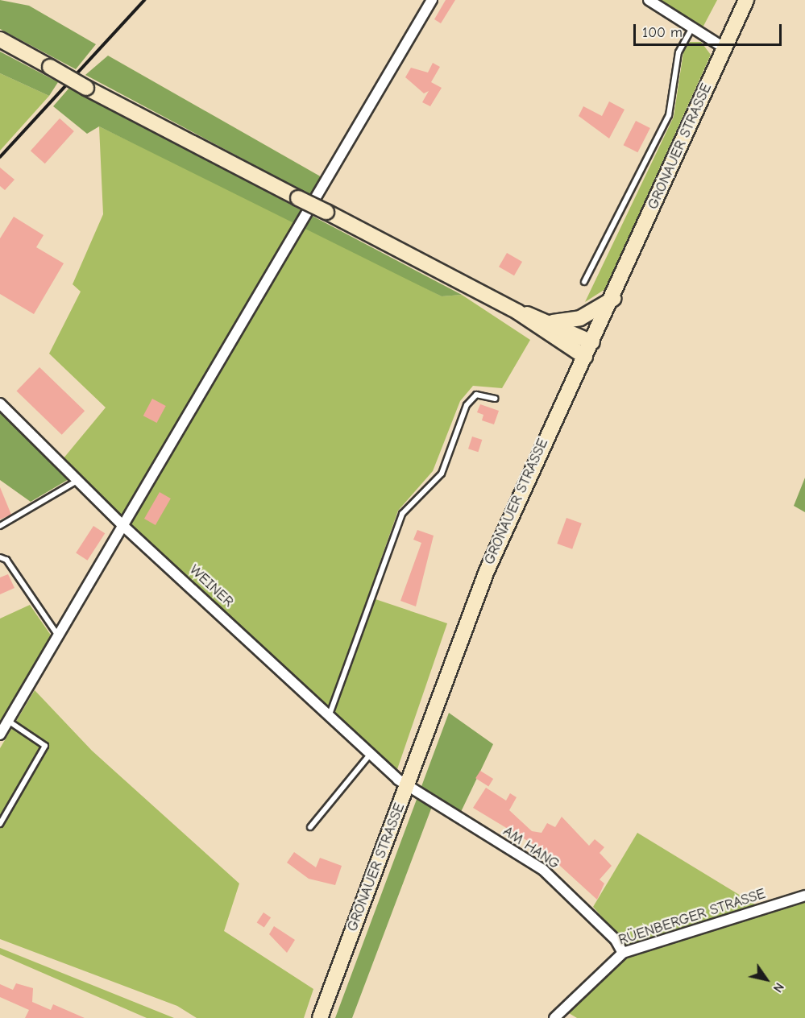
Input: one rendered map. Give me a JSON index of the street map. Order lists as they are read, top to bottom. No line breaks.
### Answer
{"streets":{"main road":["GRONAUER STRASSE"],"street":["WEINER","AM HANG","RÜENBERGER STRASSE"]},"crossings":[["GRONAUER STRASSE","WEINER"],["GRONAUER STRASSE","AM HANG"],["WEINER","AM HANG"],["AM HANG","RÜENBERGER STRASSE"]],"scale_bar":"100 m","north":"bottom right"}
